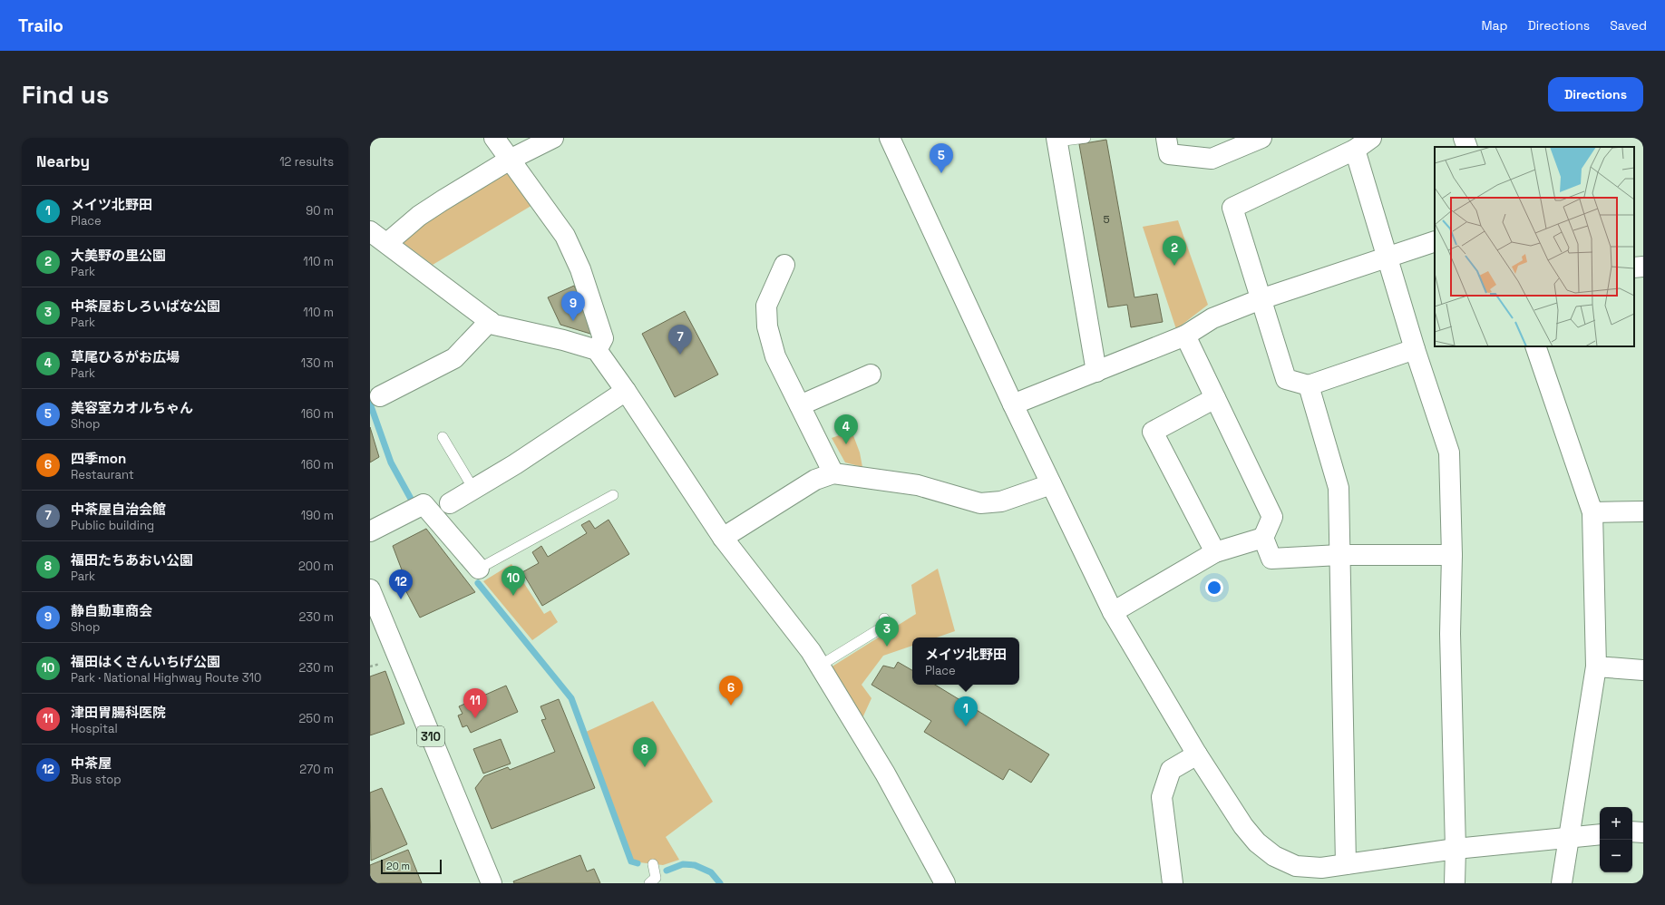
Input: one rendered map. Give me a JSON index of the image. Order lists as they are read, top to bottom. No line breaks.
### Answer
{"streets":{"main road":["310"]},"house_numbers":["5"],"scale_bar":"20 m","page":{"header":"Trailo","nav":["Map","Directions","Saved"],"buttons":"Directions","title":"Find us","heading":["Nearby","12 results"],"pins":["5","2","9","7","4","10","12","3","6","11","1","8"],"list":[{"mark":"1","name":"メイツ北野田","note":"Place","value":"90 m"},{"mark":"2","name":"大美野の里公園","note":"Park","value":"110 m"},{"mark":"3","name":"中茶屋おしろいばな公園","note":"Park","value":"110 m"},{"mark":"4","name":"草尾ひるがお広場","note":"Park","value":"130 m"},{"mark":"5","name":"美容室カオルちゃん","note":"Shop","value":"160 m"},{"mark":"6","name":"四季mon","note":"Restaurant","value":"160 m"},{"mark":"7","name":"中茶屋自治会館","note":"Public building","value":"190 m"},{"mark":"8","name":"福田たちあおい公園","note":"Park","value":"200 m"},{"mark":"9","name":"静自動車商会","note":"Shop","value":"230 m"},{"mark":"10","name":"福田はくさんいちげ公園","note":"Park · National Highway Route 310","value":"230 m"},{"mark":"11","name":"津田胃腸科医院","note":"Hospital","value":"250 m"},{"mark":"12","name":"中茶屋","note":"Bus stop","value":"270 m"}],"popup":["メイツ北野田","Place"],"map_buttons":["+","−"],"scale":"20 m"}}
